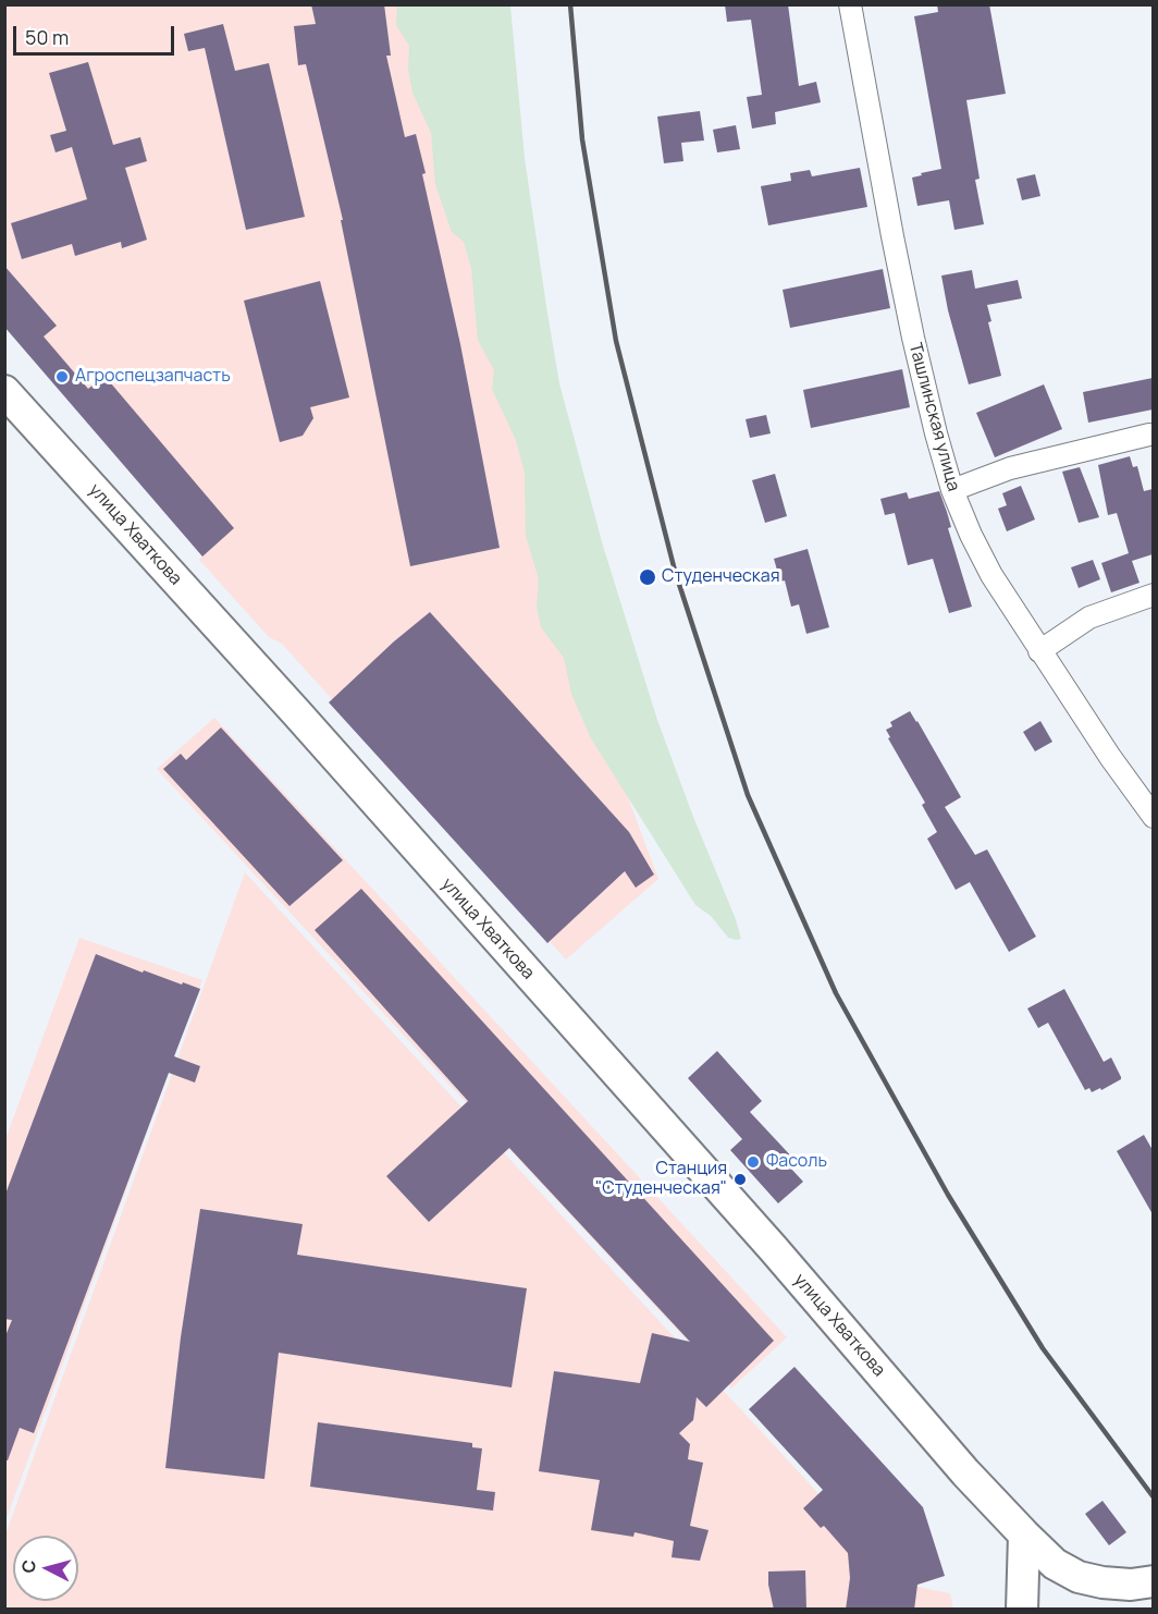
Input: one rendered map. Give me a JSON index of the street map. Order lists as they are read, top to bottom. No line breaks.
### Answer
{"streets":{"main road":["улица Хваткова"],"street":["Ташлинская улица"]},"places":["Агроспецзапчасть","Студенческая","Фасоль","Станция \"Студенческая\""],"scale_bar":"50 m","north":"left"}
